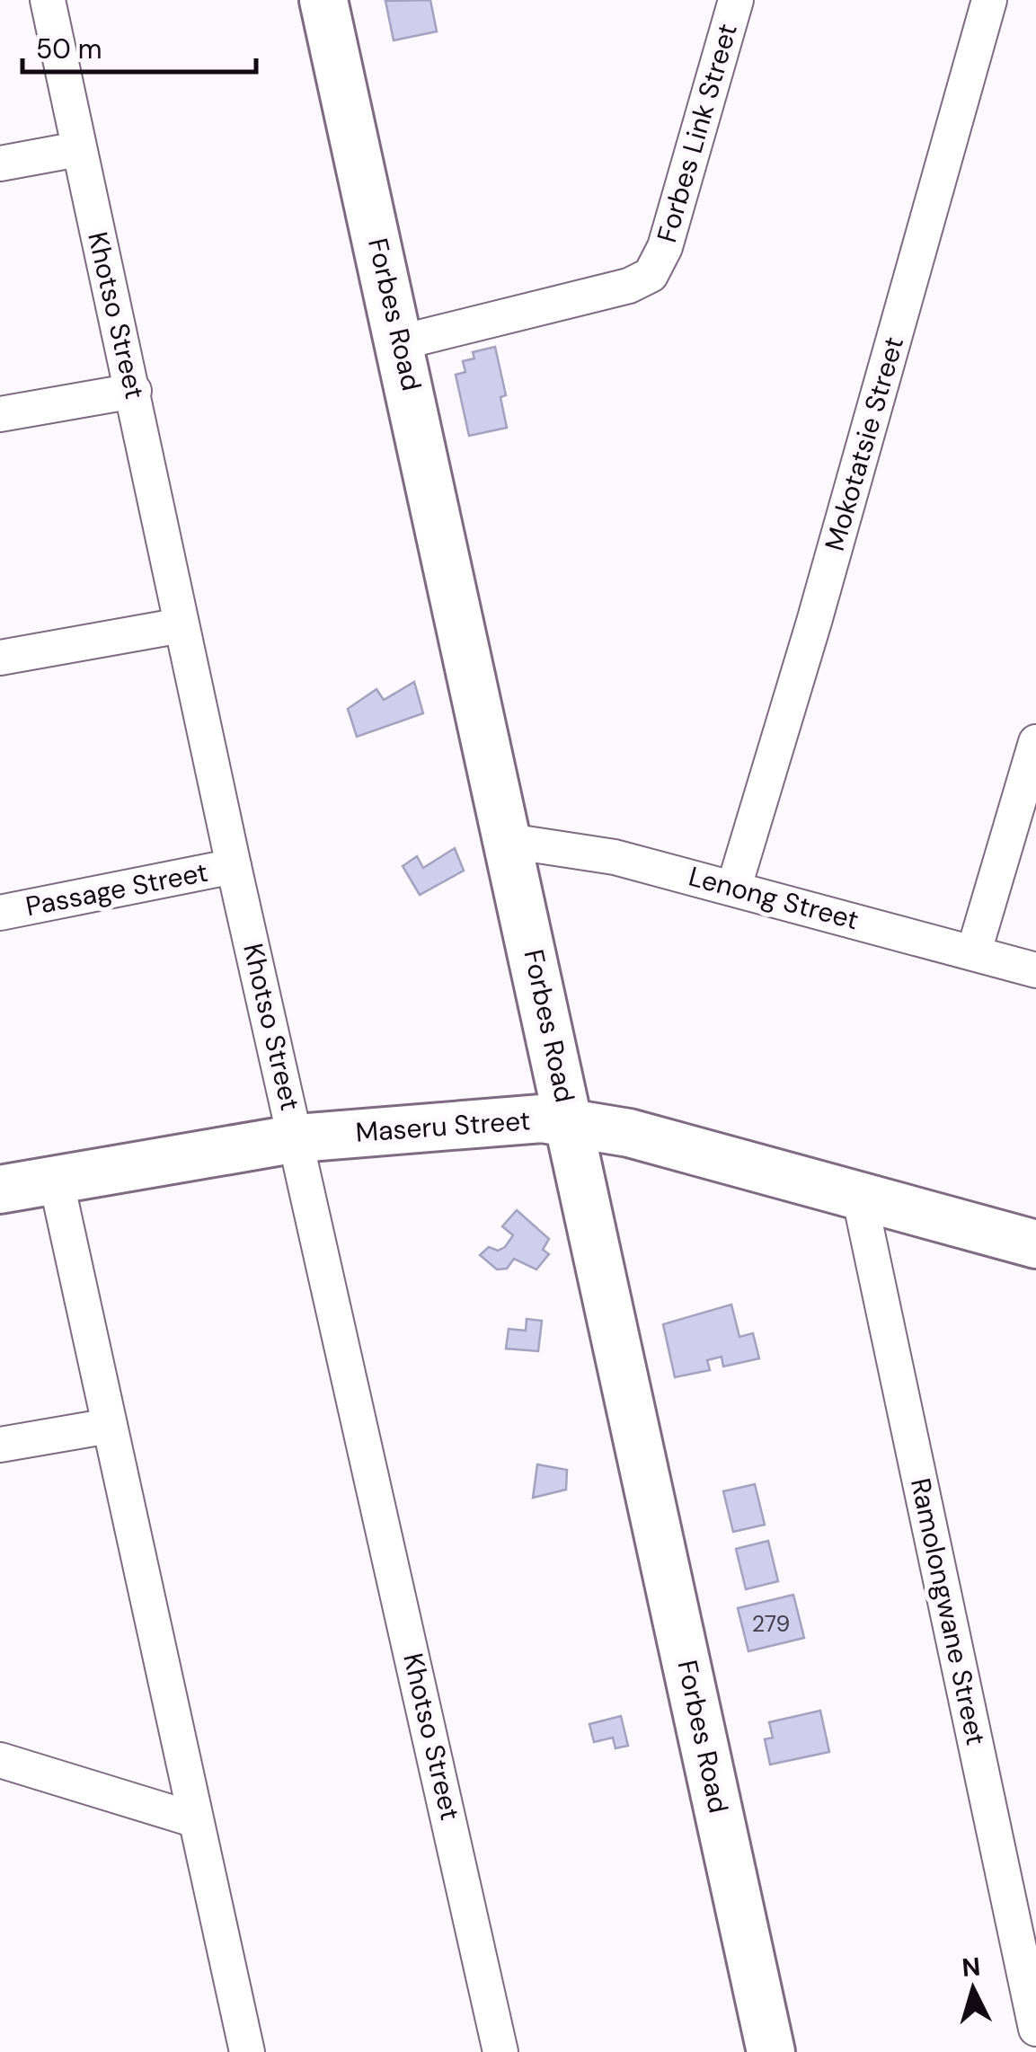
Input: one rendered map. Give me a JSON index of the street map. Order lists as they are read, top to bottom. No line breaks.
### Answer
{"streets":{"street":["Forbes Link Street","Forbes Road","Khotso Street","Mokotatsie Street","Passage Street","Lenong Street","Maseru Street","Ramolongwane Street"]},"crossings":[["Forbes Link Street","Forbes Road"],["Forbes Road","Lenong Street"],["Forbes Road","Maseru Street"],["Khotso Street","Passage Street"],["Khotso Street","Maseru Street"],["Mokotatsie Street","Lenong Street"],["Maseru Street","Ramolongwane Street"]],"house_numbers":["279"],"scale_bar":"50 m","north":"top"}
